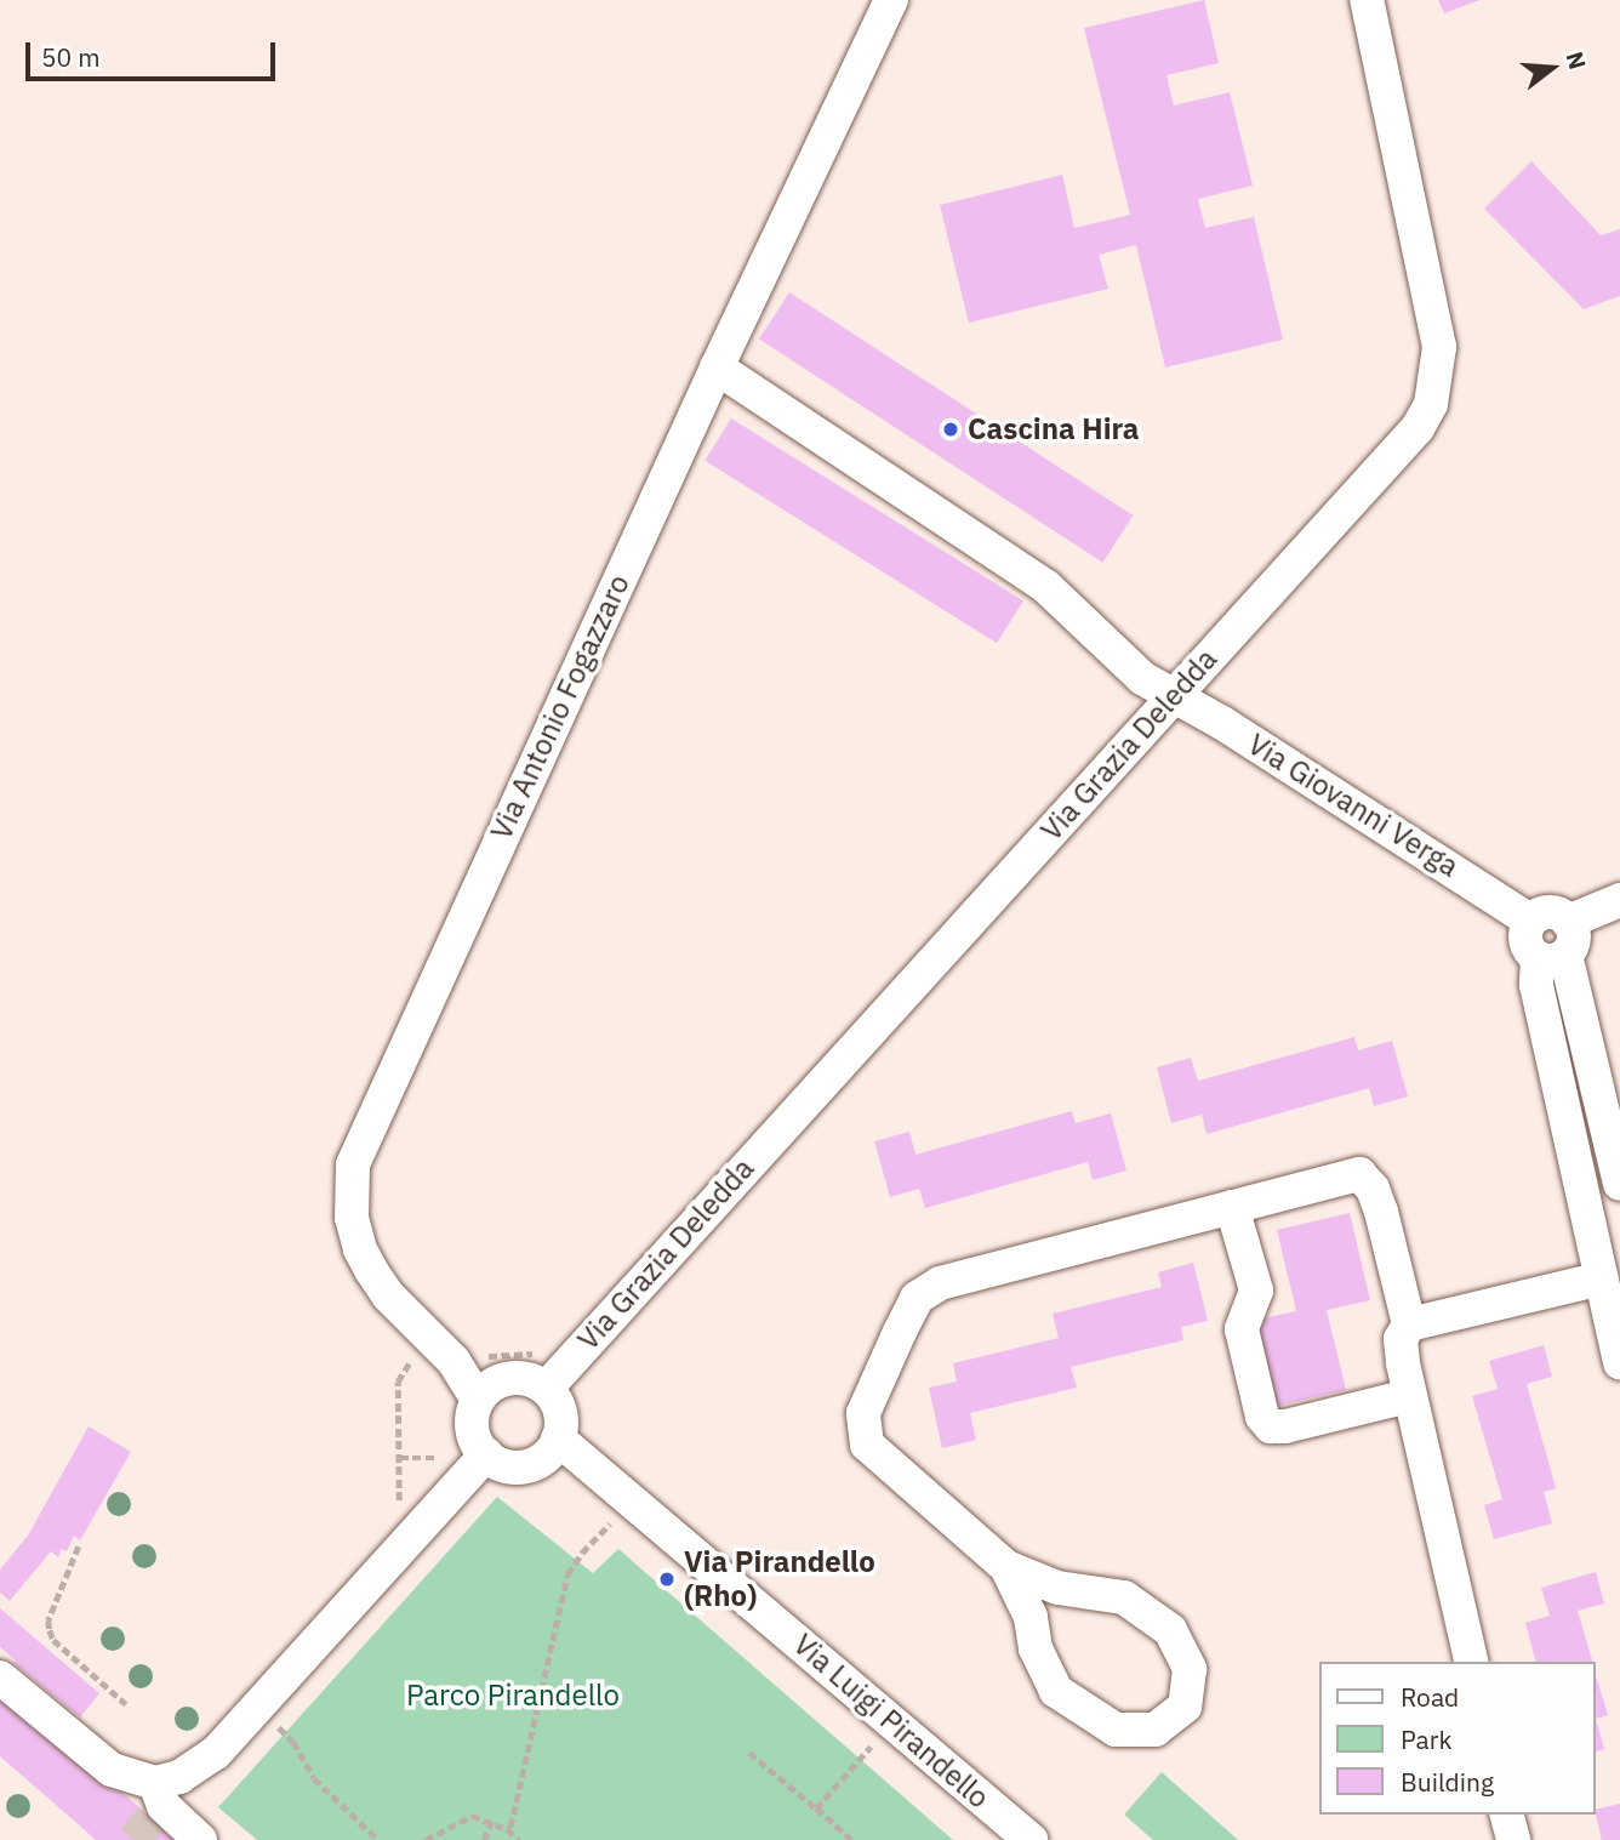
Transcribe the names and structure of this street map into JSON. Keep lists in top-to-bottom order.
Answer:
{
  "streets": {
    "street": [
      "Via Antonio Fogazzaro",
      "Via Grazia Deledda",
      "Via Giovanni Verga",
      "Via Luigi Pirandello"
    ]
  },
  "crossings": [
    ["Via Antonio Fogazzaro", "Via Grazia Deledda"],
    ["Via Antonio Fogazzaro", "Via Giovanni Verga"],
    ["Via Antonio Fogazzaro", "Via Luigi Pirandello"],
    ["Via Grazia Deledda", "Via Giovanni Verga"],
    ["Via Grazia Deledda", "Via Luigi Pirandello"]
  ],
  "parks": ["Parco Pirandello"],
  "places": ["Cascina Hira", "Via Pirandello (Rho)"],
  "legend": ["Road", "Park", "Building"],
  "scale_bar": "50 m",
  "north": "right"
}
